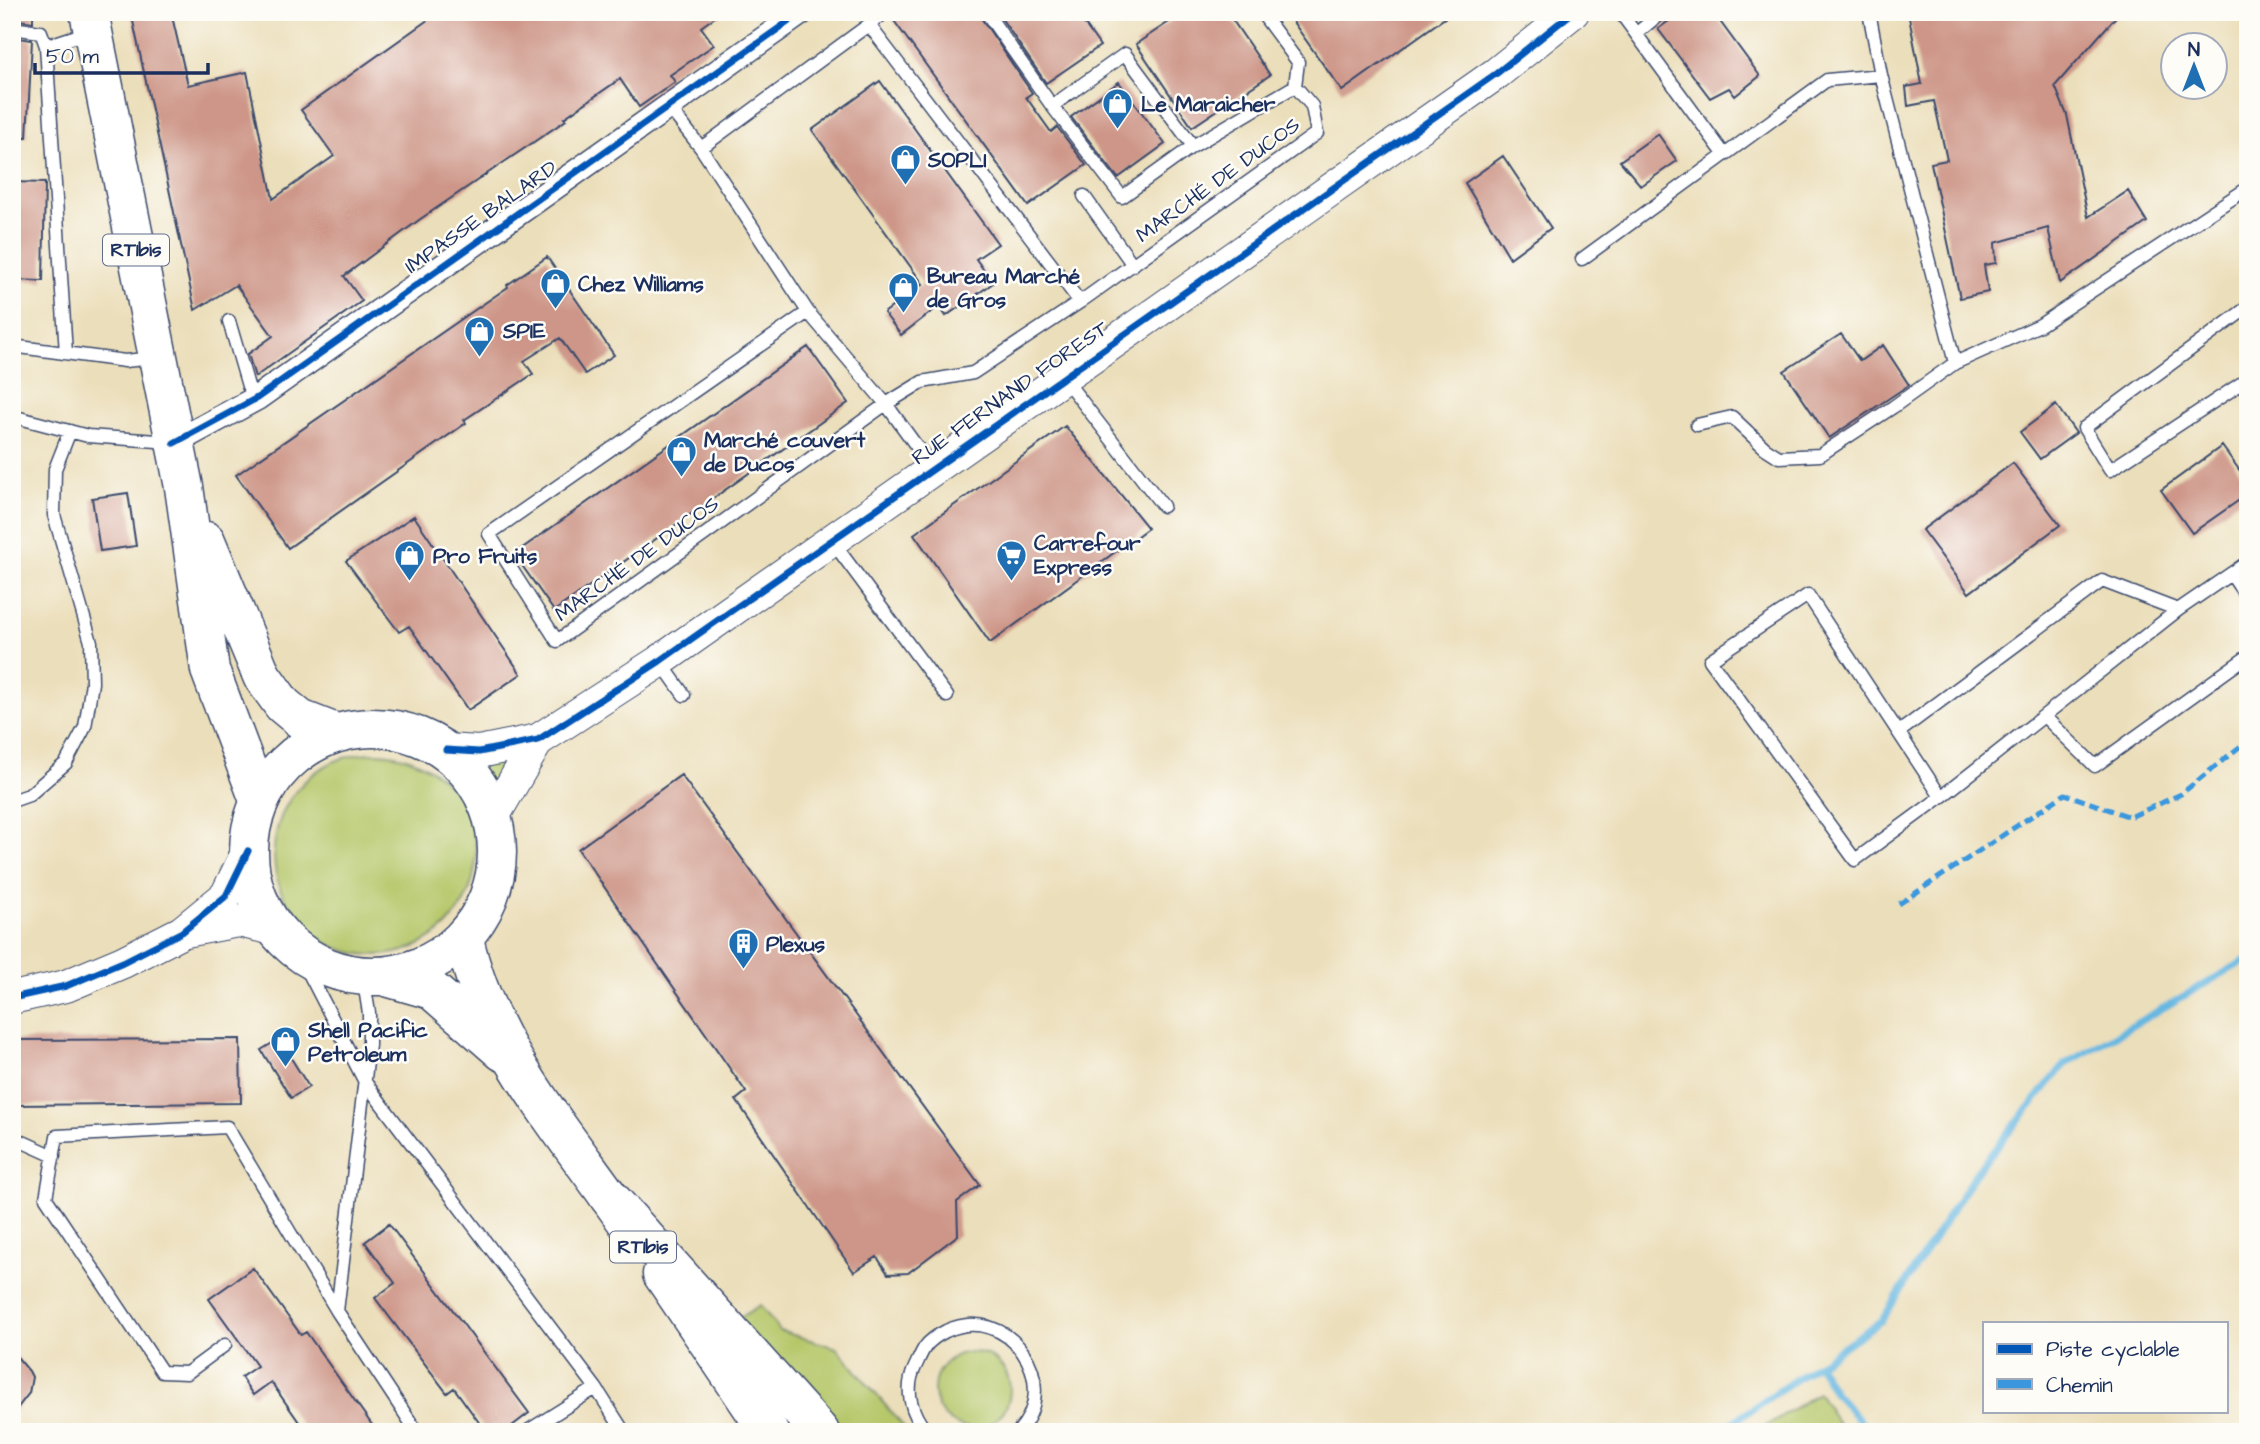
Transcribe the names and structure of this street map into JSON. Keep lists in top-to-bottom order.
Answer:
{
  "streets": {
    "main road": ["RT1bis"],
    "street": ["IMPASSE BALARD", "RUE FERNAND FOREST"],
    "lane": ["MARCHÉ DE DUCOS"]
  },
  "crossings": [
    ["IMPASSE BALARD", "RT1bis"],
    ["RT1bis", "RUE FERNAND FOREST"]
  ],
  "places": {
    "shop": [
      "Le Maraicher",
      "SOPLI",
      "Chez Williams",
      "Bureau Marché de Gros",
      "SPIE",
      "Marché couvert de Ducos",
      "Pro Fruits",
      "Shell Pacific Petroleum"
    ],
    "supermarket": ["Carrefour Express"],
    "building": ["Plexus"]
  },
  "legend": ["Piste cyclable", "Chemin"],
  "scale_bar": "50 m",
  "north": "top"
}
